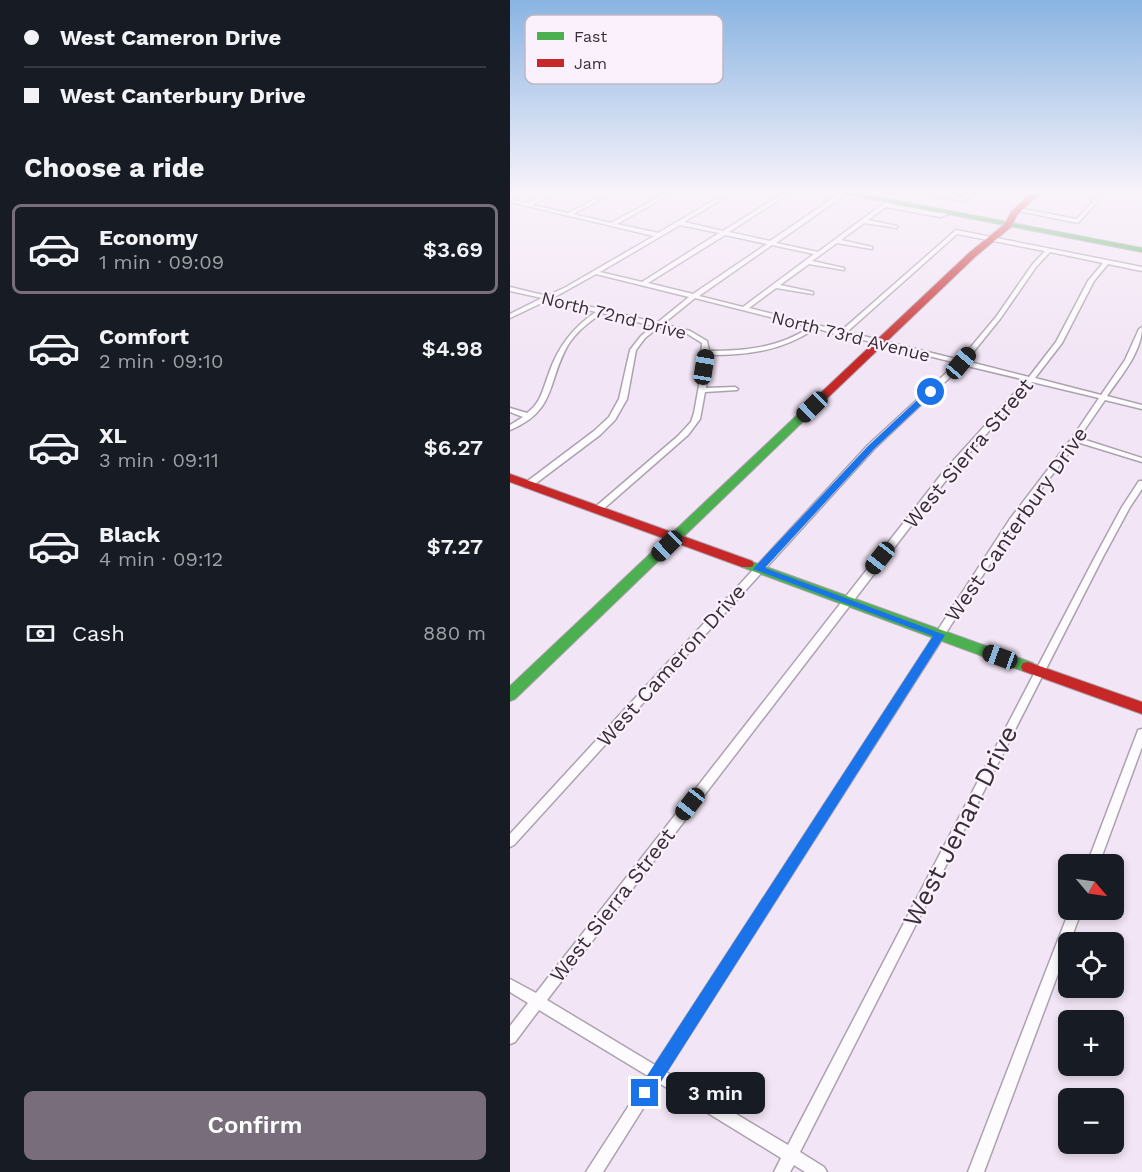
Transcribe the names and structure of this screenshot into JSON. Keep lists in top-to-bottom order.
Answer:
{
  "streets": {
    "street": [
      "North 72nd Drive",
      "North 73rd Avenue",
      "West Sierra Street",
      "West Canterbury Drive",
      "West Cameron Drive",
      "West Jenan Drive"
    ]
  },
  "crossings": [
    ["North 73rd Avenue", "West Sierra Street"],
    ["North 73rd Avenue", "West Canterbury Drive"],
    ["North 73rd Avenue", "West Cameron Drive"]
  ],
  "legend": ["Fast", "Jam"],
  "north": "bottom right",
  "page": {
    "banner": ["West Cameron Drive", "West Canterbury Drive"],
    "heading": "Choose a ride",
    "list": [
      {
        "name": "Economy",
        "note": "1 min · 09:09",
        "value": "$3.69"
      },
      {
        "name": "Comfort",
        "note": "2 min · 09:10",
        "value": "$4.98"
      },
      {
        "name": "XL",
        "note": "3 min · 09:11",
        "value": "$6.27"
      },
      {
        "name": "Black",
        "note": "4 min · 09:12",
        "value": "$7.27"
      }
    ],
    "pay": ["Cash", "880 m"],
    "map_buttons": ["+", "−"],
    "bubble": "3 min",
    "buttons": "Confirm"
  }
}
